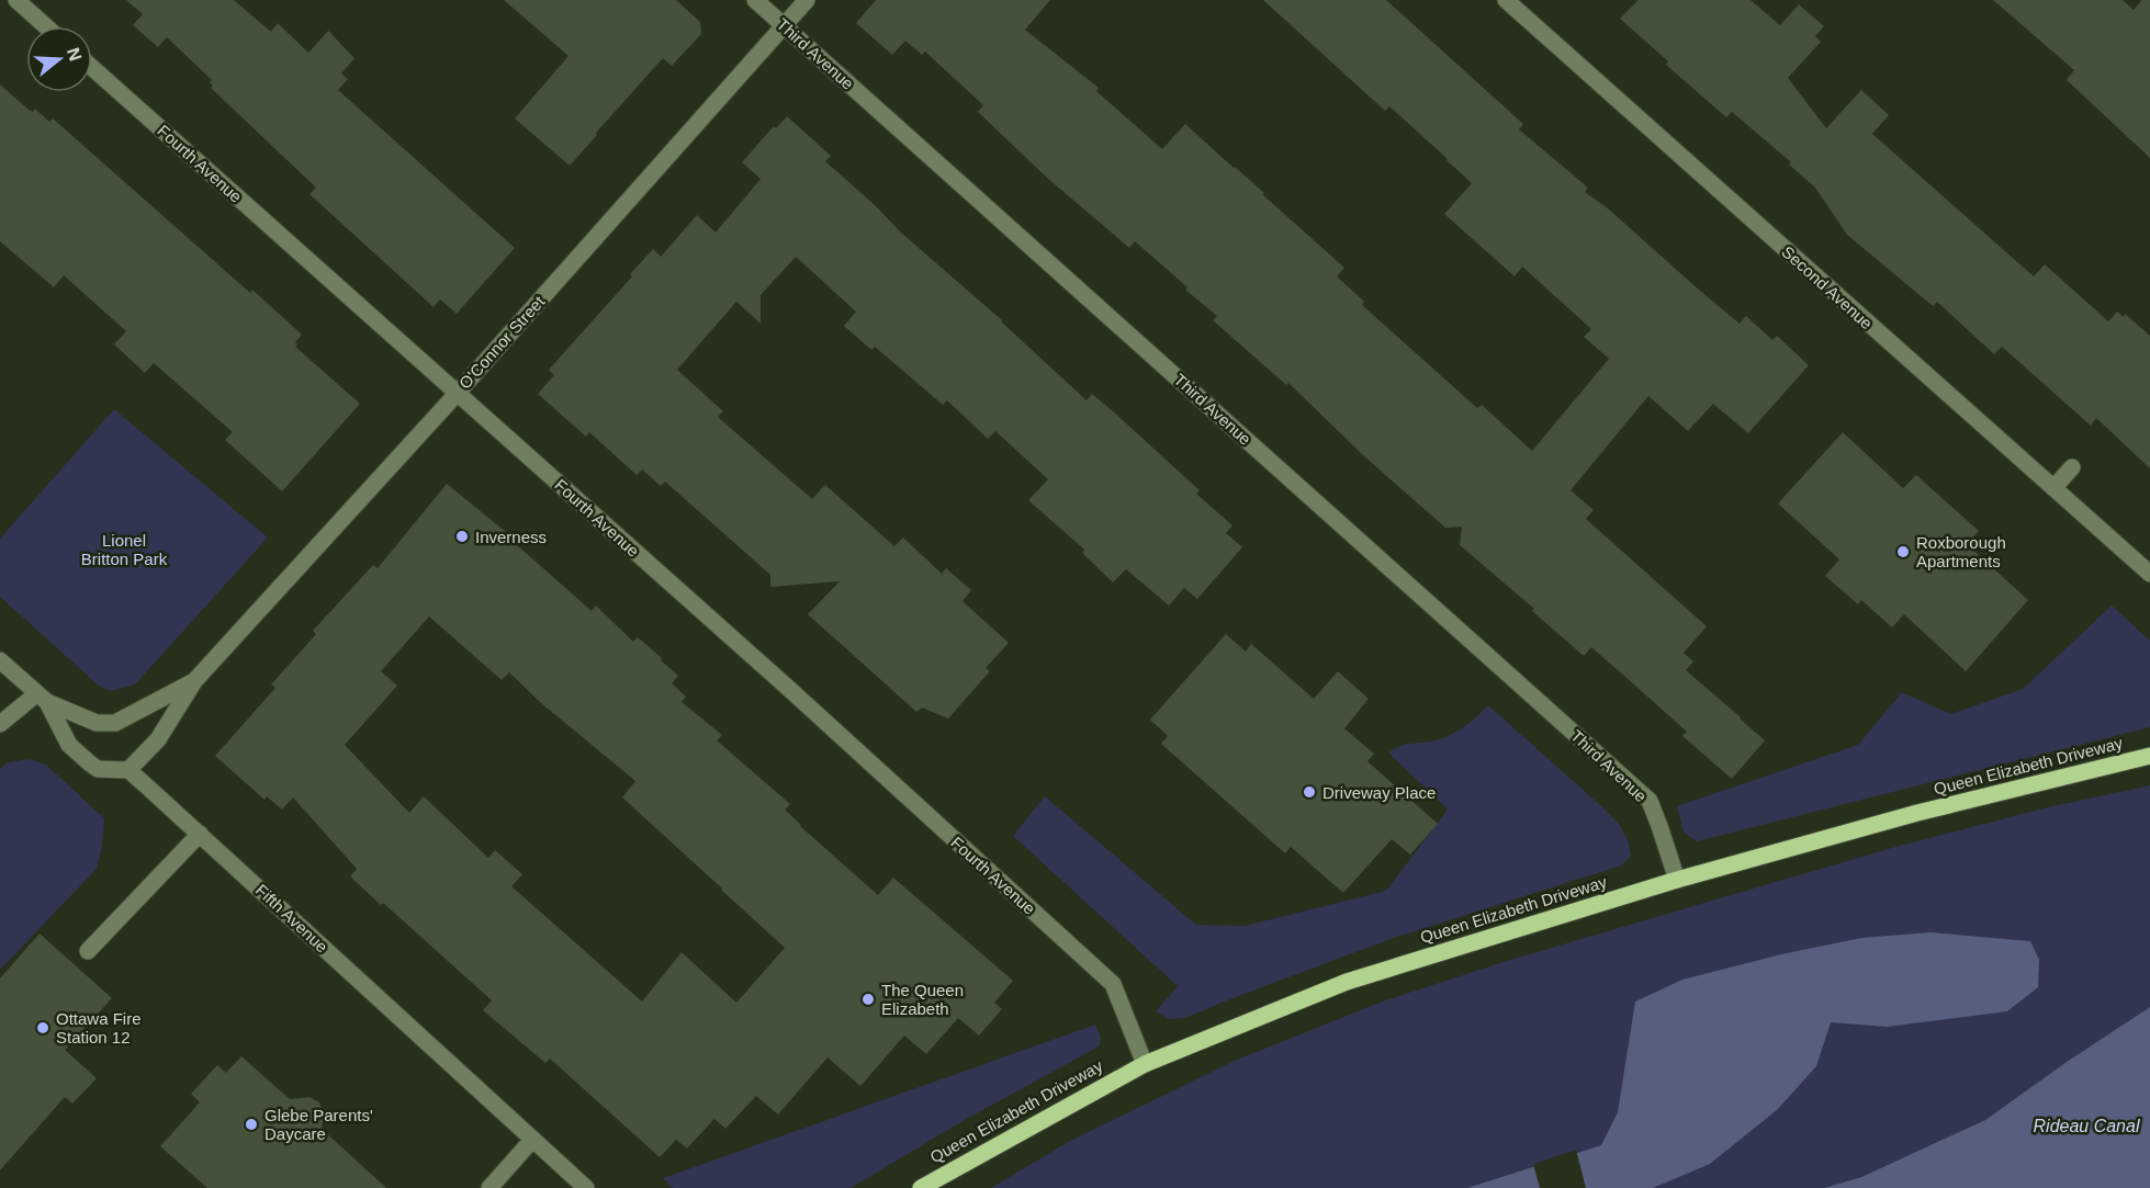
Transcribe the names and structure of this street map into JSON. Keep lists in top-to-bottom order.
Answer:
{
  "streets": {
    "main road": ["Queen Elizabeth Driveway"],
    "street": [
      "Third Avenue",
      "Fourth Avenue",
      "Second Avenue",
      "O'Connor Street",
      "Fifth Avenue"
    ]
  },
  "crossings": [
    ["Third Avenue", "O'Connor Street"],
    ["Third Avenue", "Queen Elizabeth Driveway"],
    ["Fourth Avenue", "O'Connor Street"],
    ["Fourth Avenue", "Queen Elizabeth Driveway"],
    ["O'Connor Street", "Fifth Avenue"]
  ],
  "water": ["Rideau Canal"],
  "parks": ["Lionel Britton Park"],
  "places": [
    "Inverness",
    "Roxborough Apartments",
    "Driveway Place",
    "The Queen Elizabeth",
    "Ottawa Fire Station 12",
    "Glebe Parents' Daycare"
  ],
  "north": "right"
}
